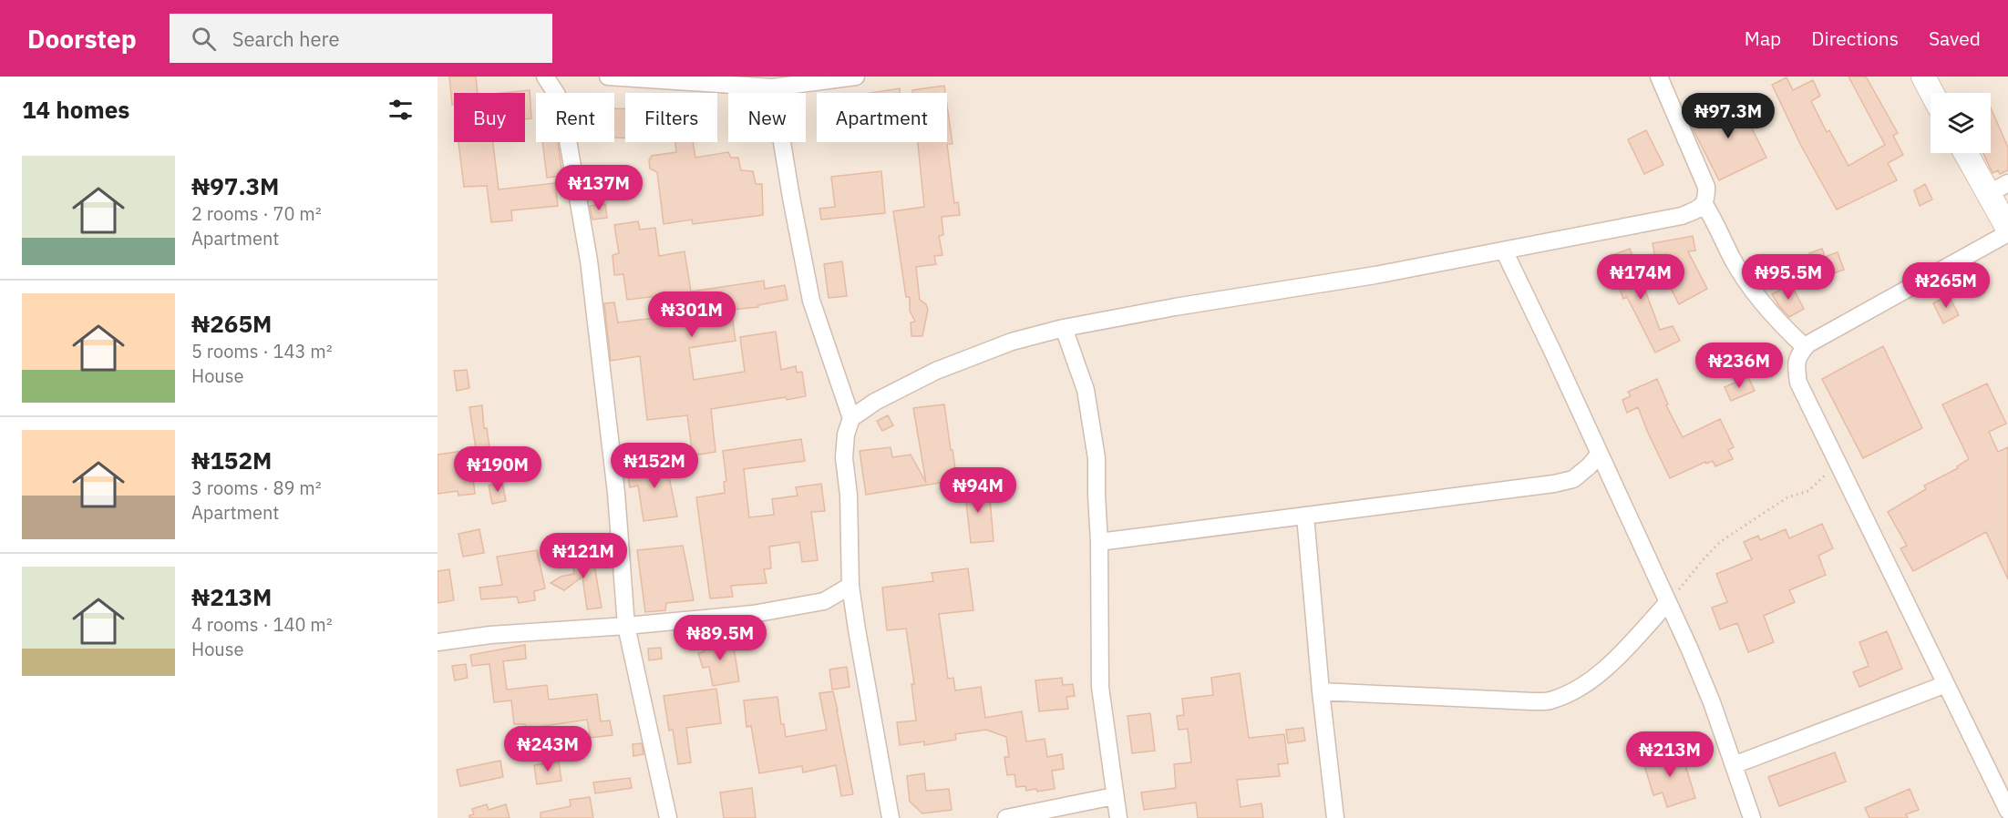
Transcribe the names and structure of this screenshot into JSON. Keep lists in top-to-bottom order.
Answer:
{
  "page": {
    "header": "Doorstep",
    "search": "Search here",
    "nav": ["Map", "Directions", "Saved"],
    "heading": "14 homes",
    "price": [
      "₦97.3M",
      "₦137M",
      "₦174M",
      "₦95.5M",
      "₦265M",
      "₦301M",
      "₦236M",
      "₦152M",
      "₦190M",
      "₦94M",
      "₦121M",
      "₦89.5M",
      "₦243M",
      "₦213M"
    ],
    "chip": [
      "Buy",
      "Rent",
      "Filters",
      "New",
      "Apartment"
    ],
    "list": [
      {
        "name": "₦97.3M",
        "note": "2 rooms · 70 m² · Apartment"
      },
      {
        "name": "₦265M",
        "note": "5 rooms · 143 m² · House"
      },
      {
        "name": "₦152M",
        "note": "3 rooms · 89 m² · Apartment"
      },
      {
        "name": "₦213M",
        "note": "4 rooms · 140 m² · House"
      }
    ]
  }
}
